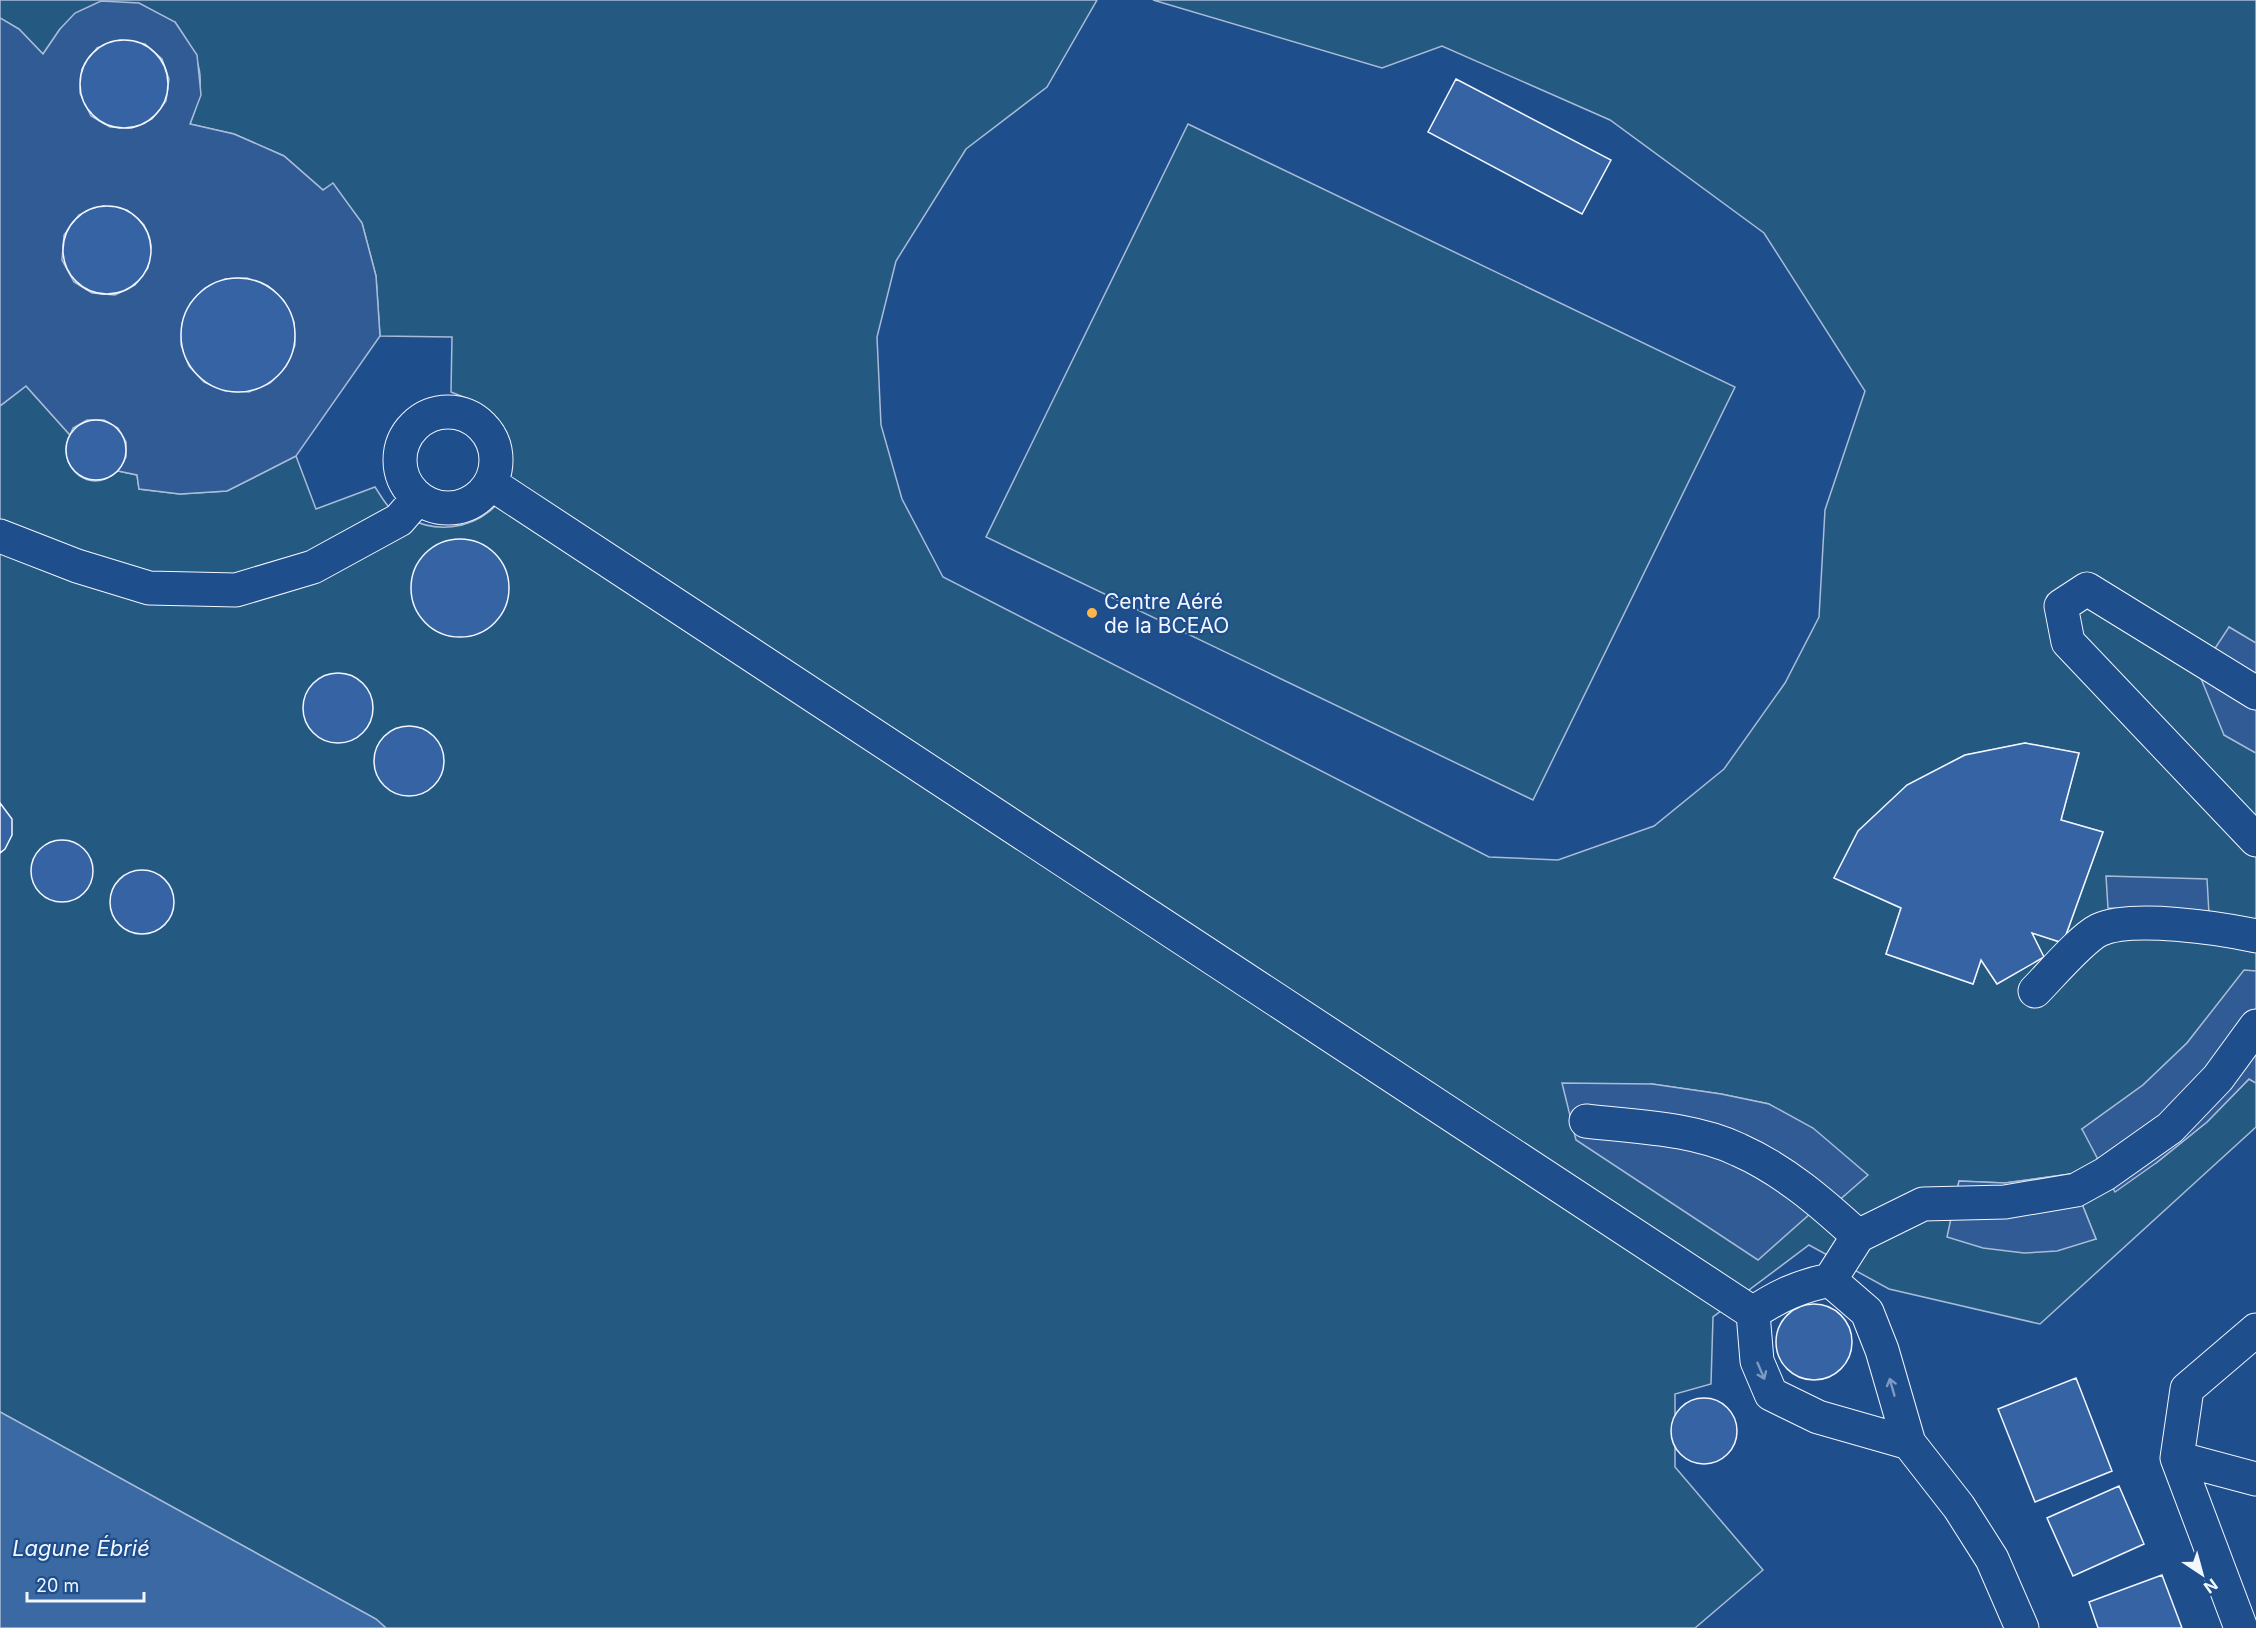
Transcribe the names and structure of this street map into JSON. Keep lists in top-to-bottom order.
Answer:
{
  "water": ["Lagune Ébrié"],
  "places": ["Centre Aéré de la BCEAO"],
  "scale_bar": "20 m",
  "north": "bottom right"
}
